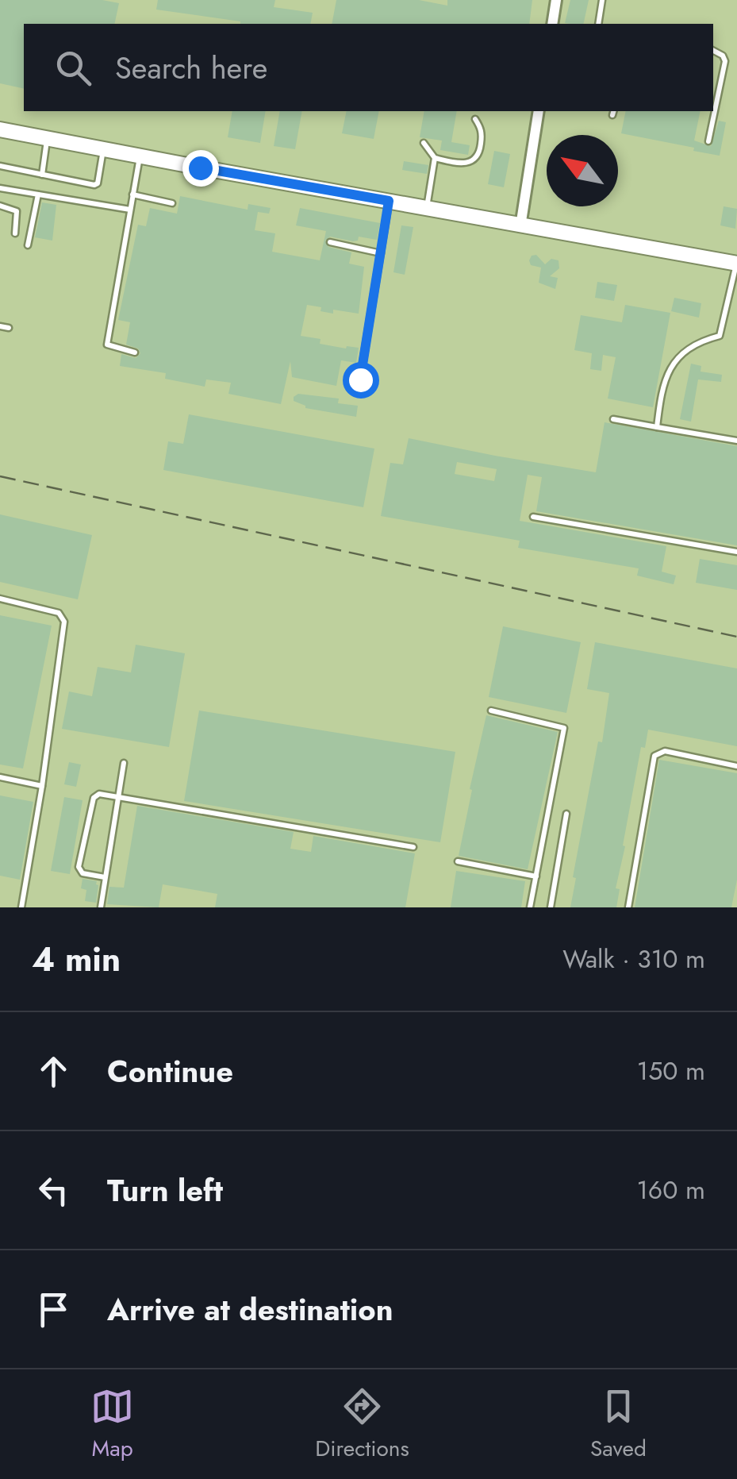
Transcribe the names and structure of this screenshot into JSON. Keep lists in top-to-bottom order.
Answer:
{
  "north": "top left",
  "page": {
    "search": "Search here",
    "heading": ["4 min", "Walk · 310 m"],
    "list": [
      ["Continue", "150 m"],
      ["Turn left", "160 m"],
      "Arrive at destination"
    ],
    "nav": ["Map", "Directions", "Saved"]
  }
}
